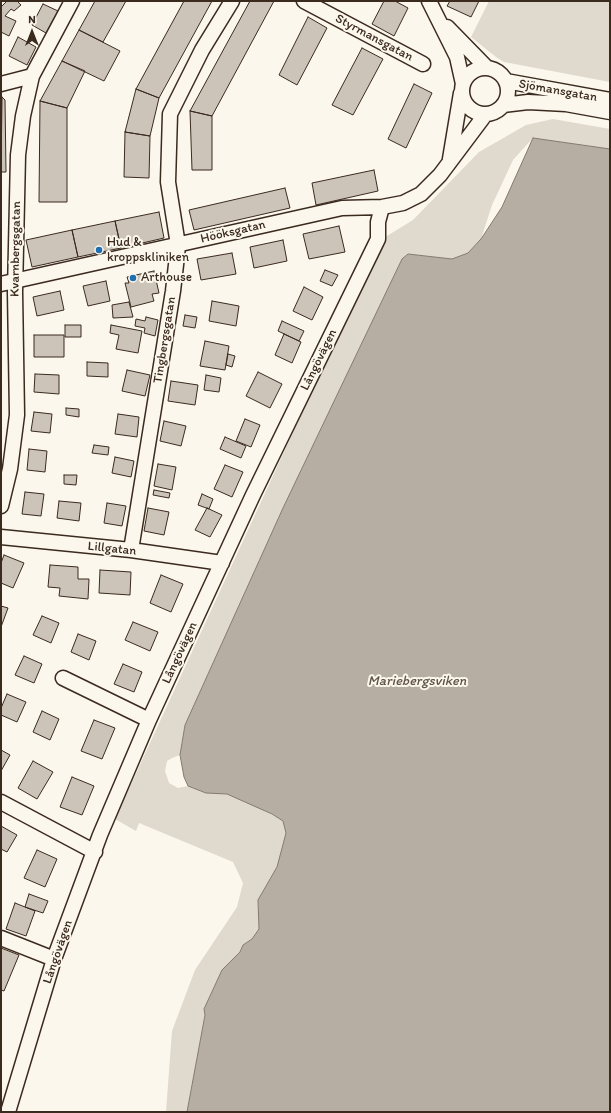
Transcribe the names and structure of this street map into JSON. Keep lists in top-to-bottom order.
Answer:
{
  "streets": {
    "street": [
      "Styrmansgatan",
      "Sjömansgatan",
      "Hööksgatan",
      "Kvarnbergsgatan",
      "Tingbergsgatan",
      "Långövägen",
      "Lillgatan"
    ]
  },
  "crossings": [
    ["Sjömansgatan", "Hööksgatan"],
    ["Hööksgatan", "Kvarnbergsgatan"],
    ["Hööksgatan", "Tingbergsgatan"],
    ["Hööksgatan", "Långövägen"],
    ["Tingbergsgatan", "Lillgatan"],
    ["Långövägen", "Lillgatan"]
  ],
  "water": ["Mariebergsviken"],
  "places": ["Hud & kroppskliniken", "Arthouse"],
  "north": "top"
}
